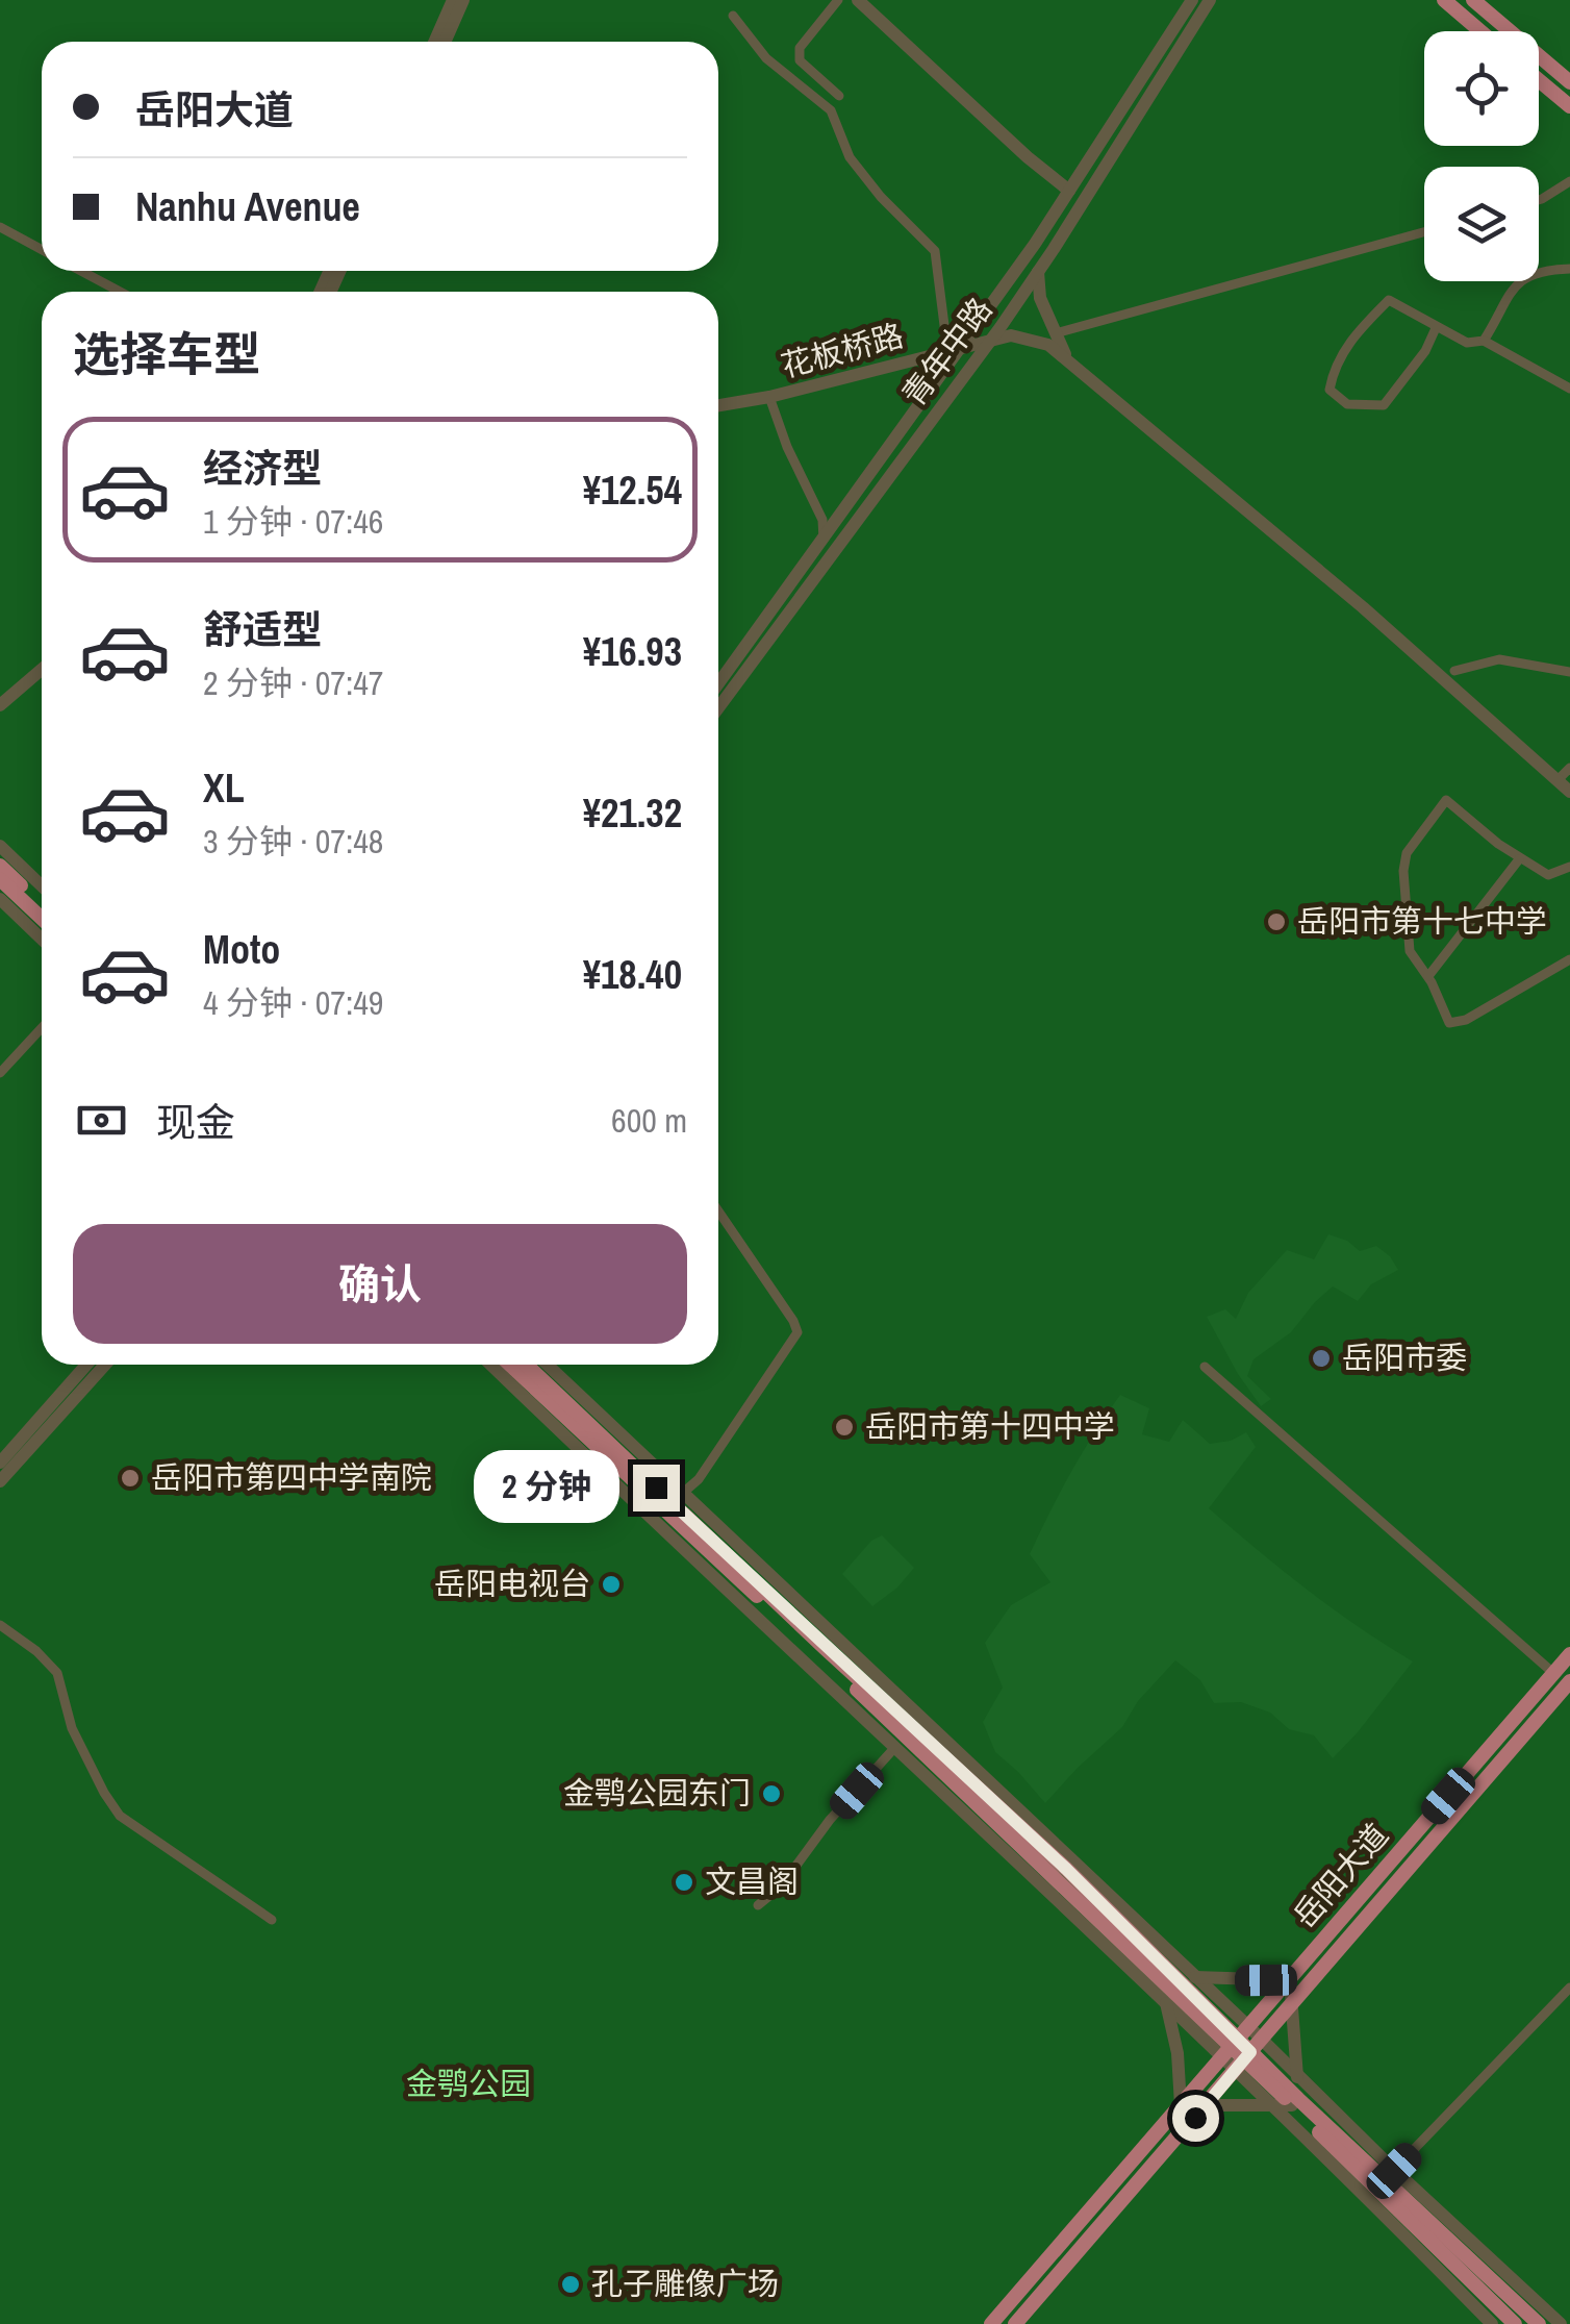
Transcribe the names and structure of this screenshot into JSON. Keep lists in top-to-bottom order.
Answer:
{
  "streets": {
    "main road": ["花板桥路", "青年中路", "岳阳大道"]
  },
  "crossings": [
    ["花板桥路", "青年中路"]
  ],
  "parks": ["金鹗公园"],
  "places": [
    "岳阳市第十七中学",
    "岳阳市委",
    "岳阳市第十四中学",
    "岳阳市第四中学南院",
    "岳阳电视台",
    "金鹗公园东门",
    "文昌阁",
    "孔子雕像广场"
  ],
  "page": {
    "banner": ["岳阳大道", "Nanhu Avenue"],
    "heading": "选择车型",
    "list": [
      {
        "name": "经济型",
        "note": "1 分钟 · 07:46",
        "value": "¥12.54"
      },
      {
        "name": "舒适型",
        "note": "2 分钟 · 07:47",
        "value": "¥16.93"
      },
      {
        "name": "XL",
        "note": "3 分钟 · 07:48",
        "value": "¥21.32"
      },
      {
        "name": "Moto",
        "note": "4 分钟 · 07:49",
        "value": "¥18.40"
      }
    ],
    "pay": ["现金", "600 m"],
    "buttons": "确认",
    "bubble": "2 分钟"
  }
}
